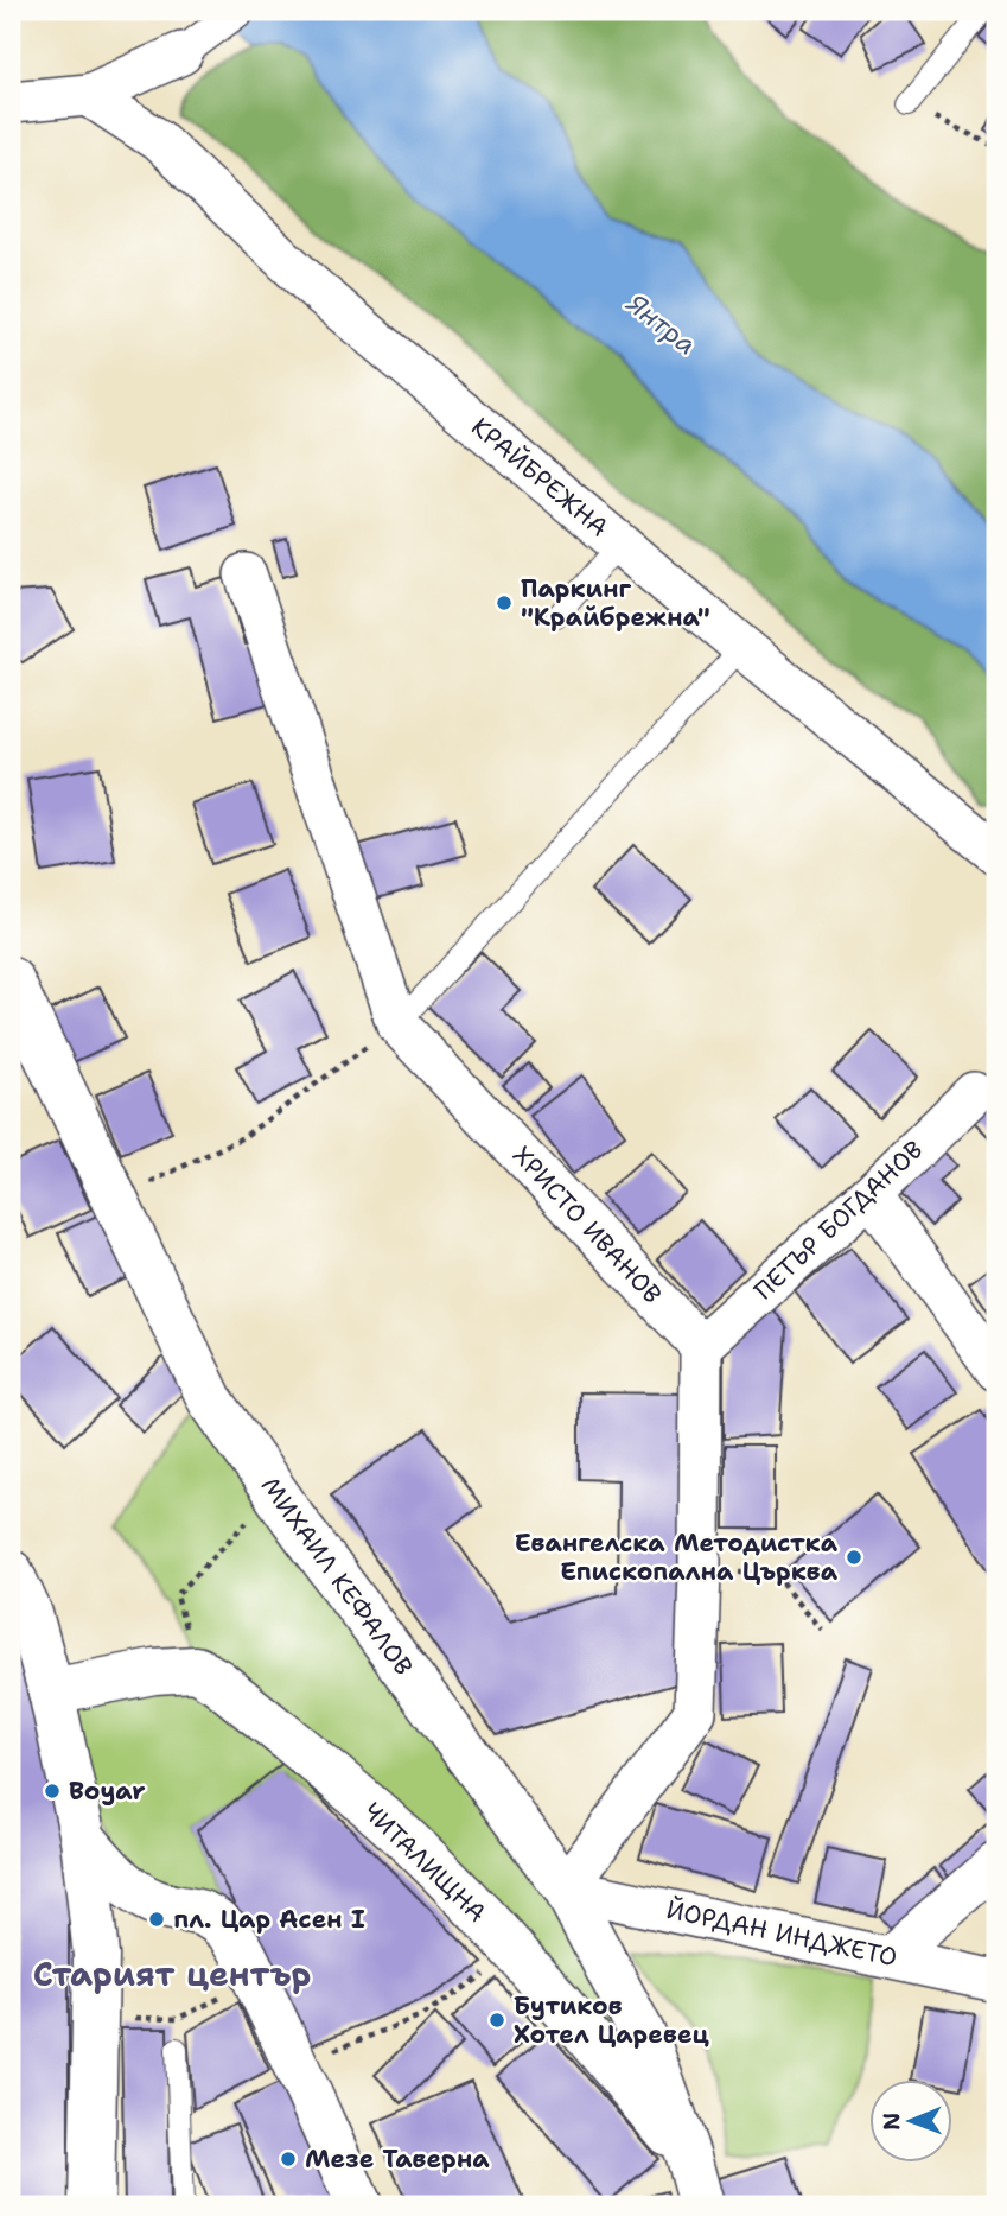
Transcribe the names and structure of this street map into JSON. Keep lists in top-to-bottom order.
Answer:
{
  "streets": {
    "street": [
      "КРАЙБРЕЖНА",
      "ПЕТЪР БОГДАНОВ",
      "ХРИСТО ИВАНОВ",
      "МИХАИЛ КЕФАЛОВ",
      "ЧИТАЛИЩНА",
      "ЙОРДАН ИНДЖЕТО"
    ]
  },
  "crossings": [
    ["ПЕТЪР БОГДАНОВ", "ХРИСТО ИВАНОВ"],
    ["МИХАИЛ КЕФАЛОВ", "ЧИТАЛИЩНА"],
    ["МИХАИЛ КЕФАЛОВ", "ЙОРДАН ИНДЖЕТО"]
  ],
  "districts": ["Старият център"],
  "water": ["Янтра"],
  "places": [
    "Паркинг \"Крайбрежна\"",
    "Евангелска Методистка Епископална Църква",
    "Boyar",
    "пл. Цар Асен I",
    "Бутиков Хотел Царевец",
    "Мезе Таверна"
  ],
  "north": "left"
}
